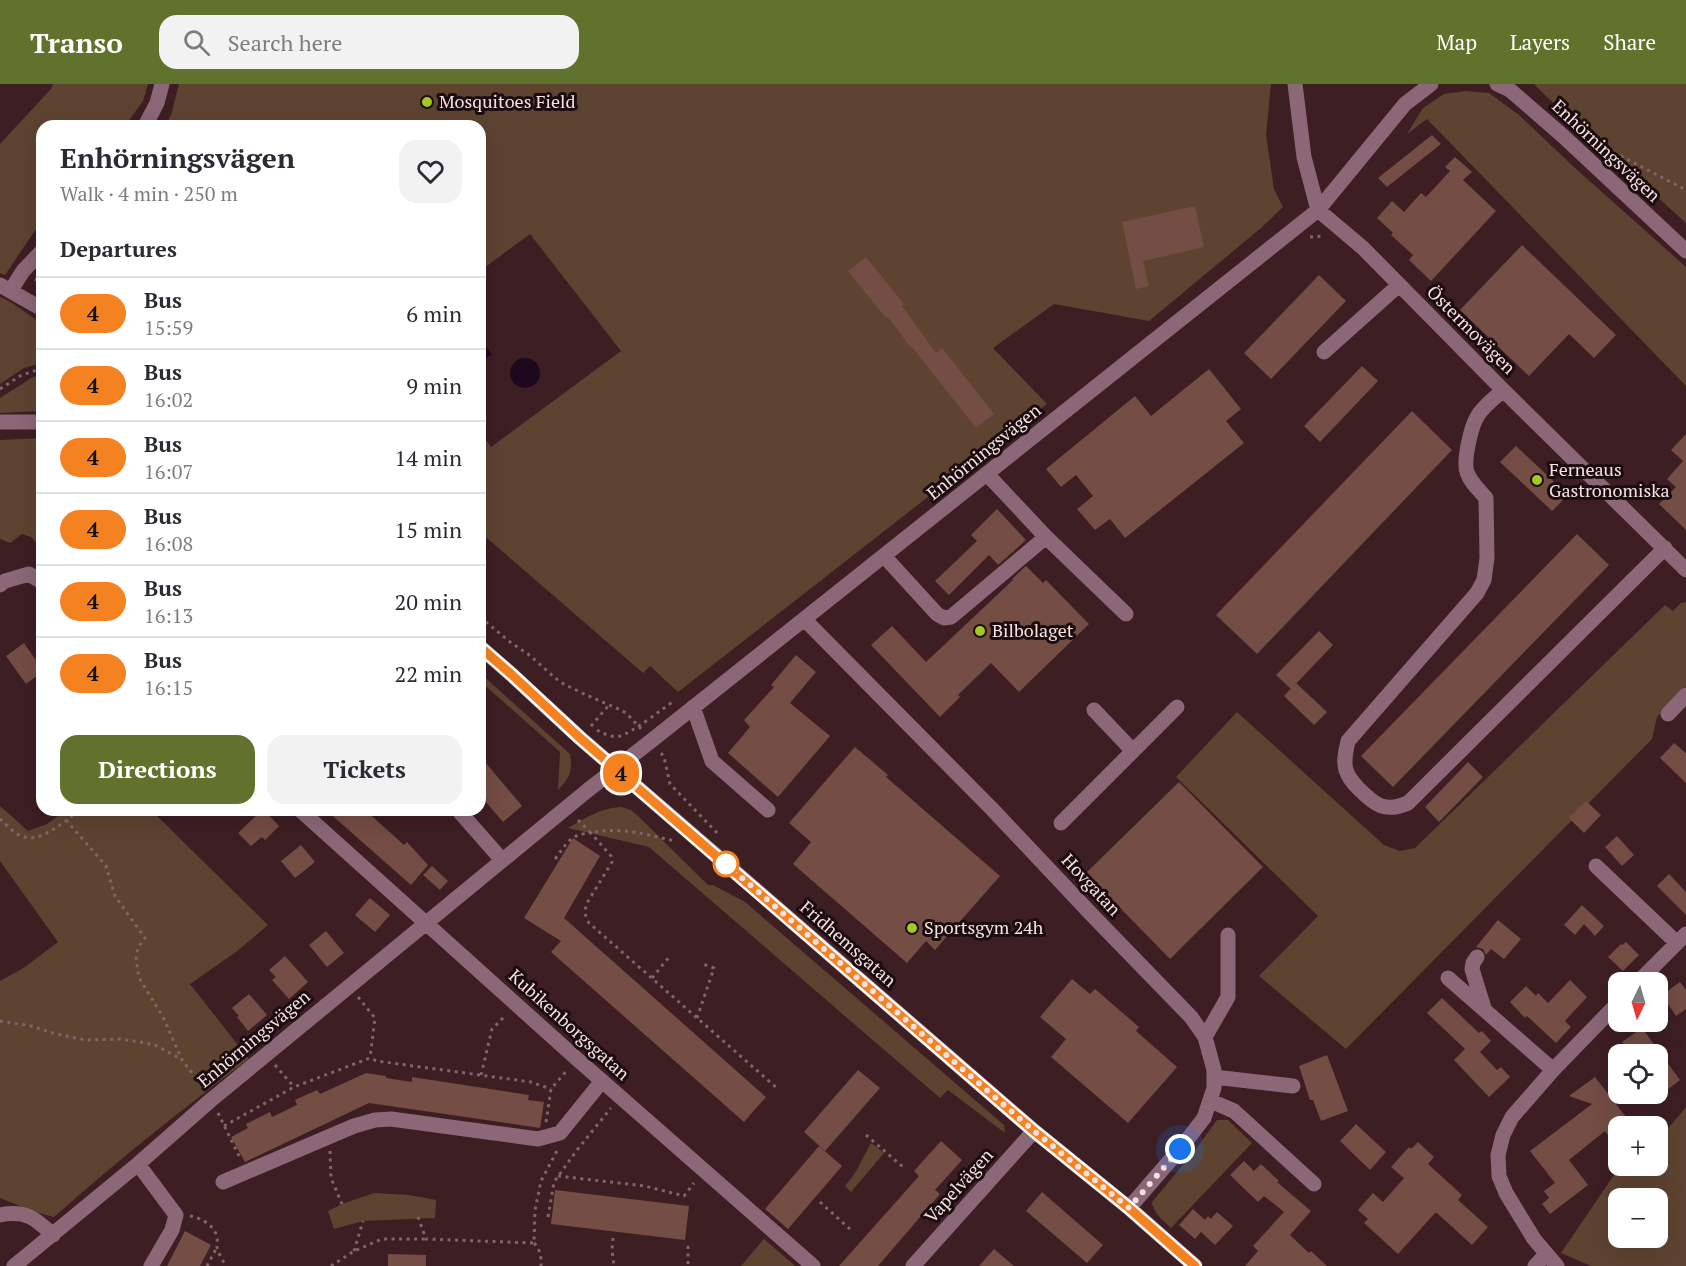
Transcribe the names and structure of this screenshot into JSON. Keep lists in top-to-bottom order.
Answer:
{
  "streets": {
    "street": [
      "Enhörningsvägen",
      "Östermovägen",
      "Hovgatan",
      "Fridhemsgatan",
      "Kubikenborgsgatan",
      "Vapelvägen"
    ]
  },
  "crossings": [
    ["Enhörningsvägen", "Östermovägen"],
    ["Enhörningsvägen", "Hovgatan"],
    ["Enhörningsvägen", "Fridhemsgatan"],
    ["Enhörningsvägen", "Kubikenborgsgatan"],
    ["Hovgatan", "Fridhemsgatan"],
    ["Fridhemsgatan", "Vapelvägen"]
  ],
  "places": [
    "Mosquitoes Field",
    "Ferneaus Gastronomiska",
    "Bilbolaget",
    "Sportsgym 24h"
  ],
  "lines": ["bus line 4"],
  "north": "bottom",
  "page": {
    "header": "Transo",
    "search": "Search here",
    "nav": ["Map", "Layers", "Share"],
    "on_map": "4",
    "heading": [
      ["Enhörningsvägen", "Walk · 4 min · 250 m"],
      "Departures"
    ],
    "list": [
      {
        "mark": "4",
        "name": "Bus",
        "note": "15:59",
        "value": "6 min"
      },
      {
        "mark": "4",
        "name": "Bus",
        "note": "16:02",
        "value": "9 min"
      },
      {
        "mark": "4",
        "name": "Bus",
        "note": "16:07",
        "value": "14 min"
      },
      {
        "mark": "4",
        "name": "Bus",
        "note": "16:08",
        "value": "15 min"
      },
      {
        "mark": "4",
        "name": "Bus",
        "note": "16:13",
        "value": "20 min"
      },
      {
        "mark": "4",
        "name": "Bus",
        "note": "16:15",
        "value": "22 min"
      }
    ],
    "buttons": ["Directions", "Tickets"],
    "map_buttons": ["+", "−"]
  }
}
